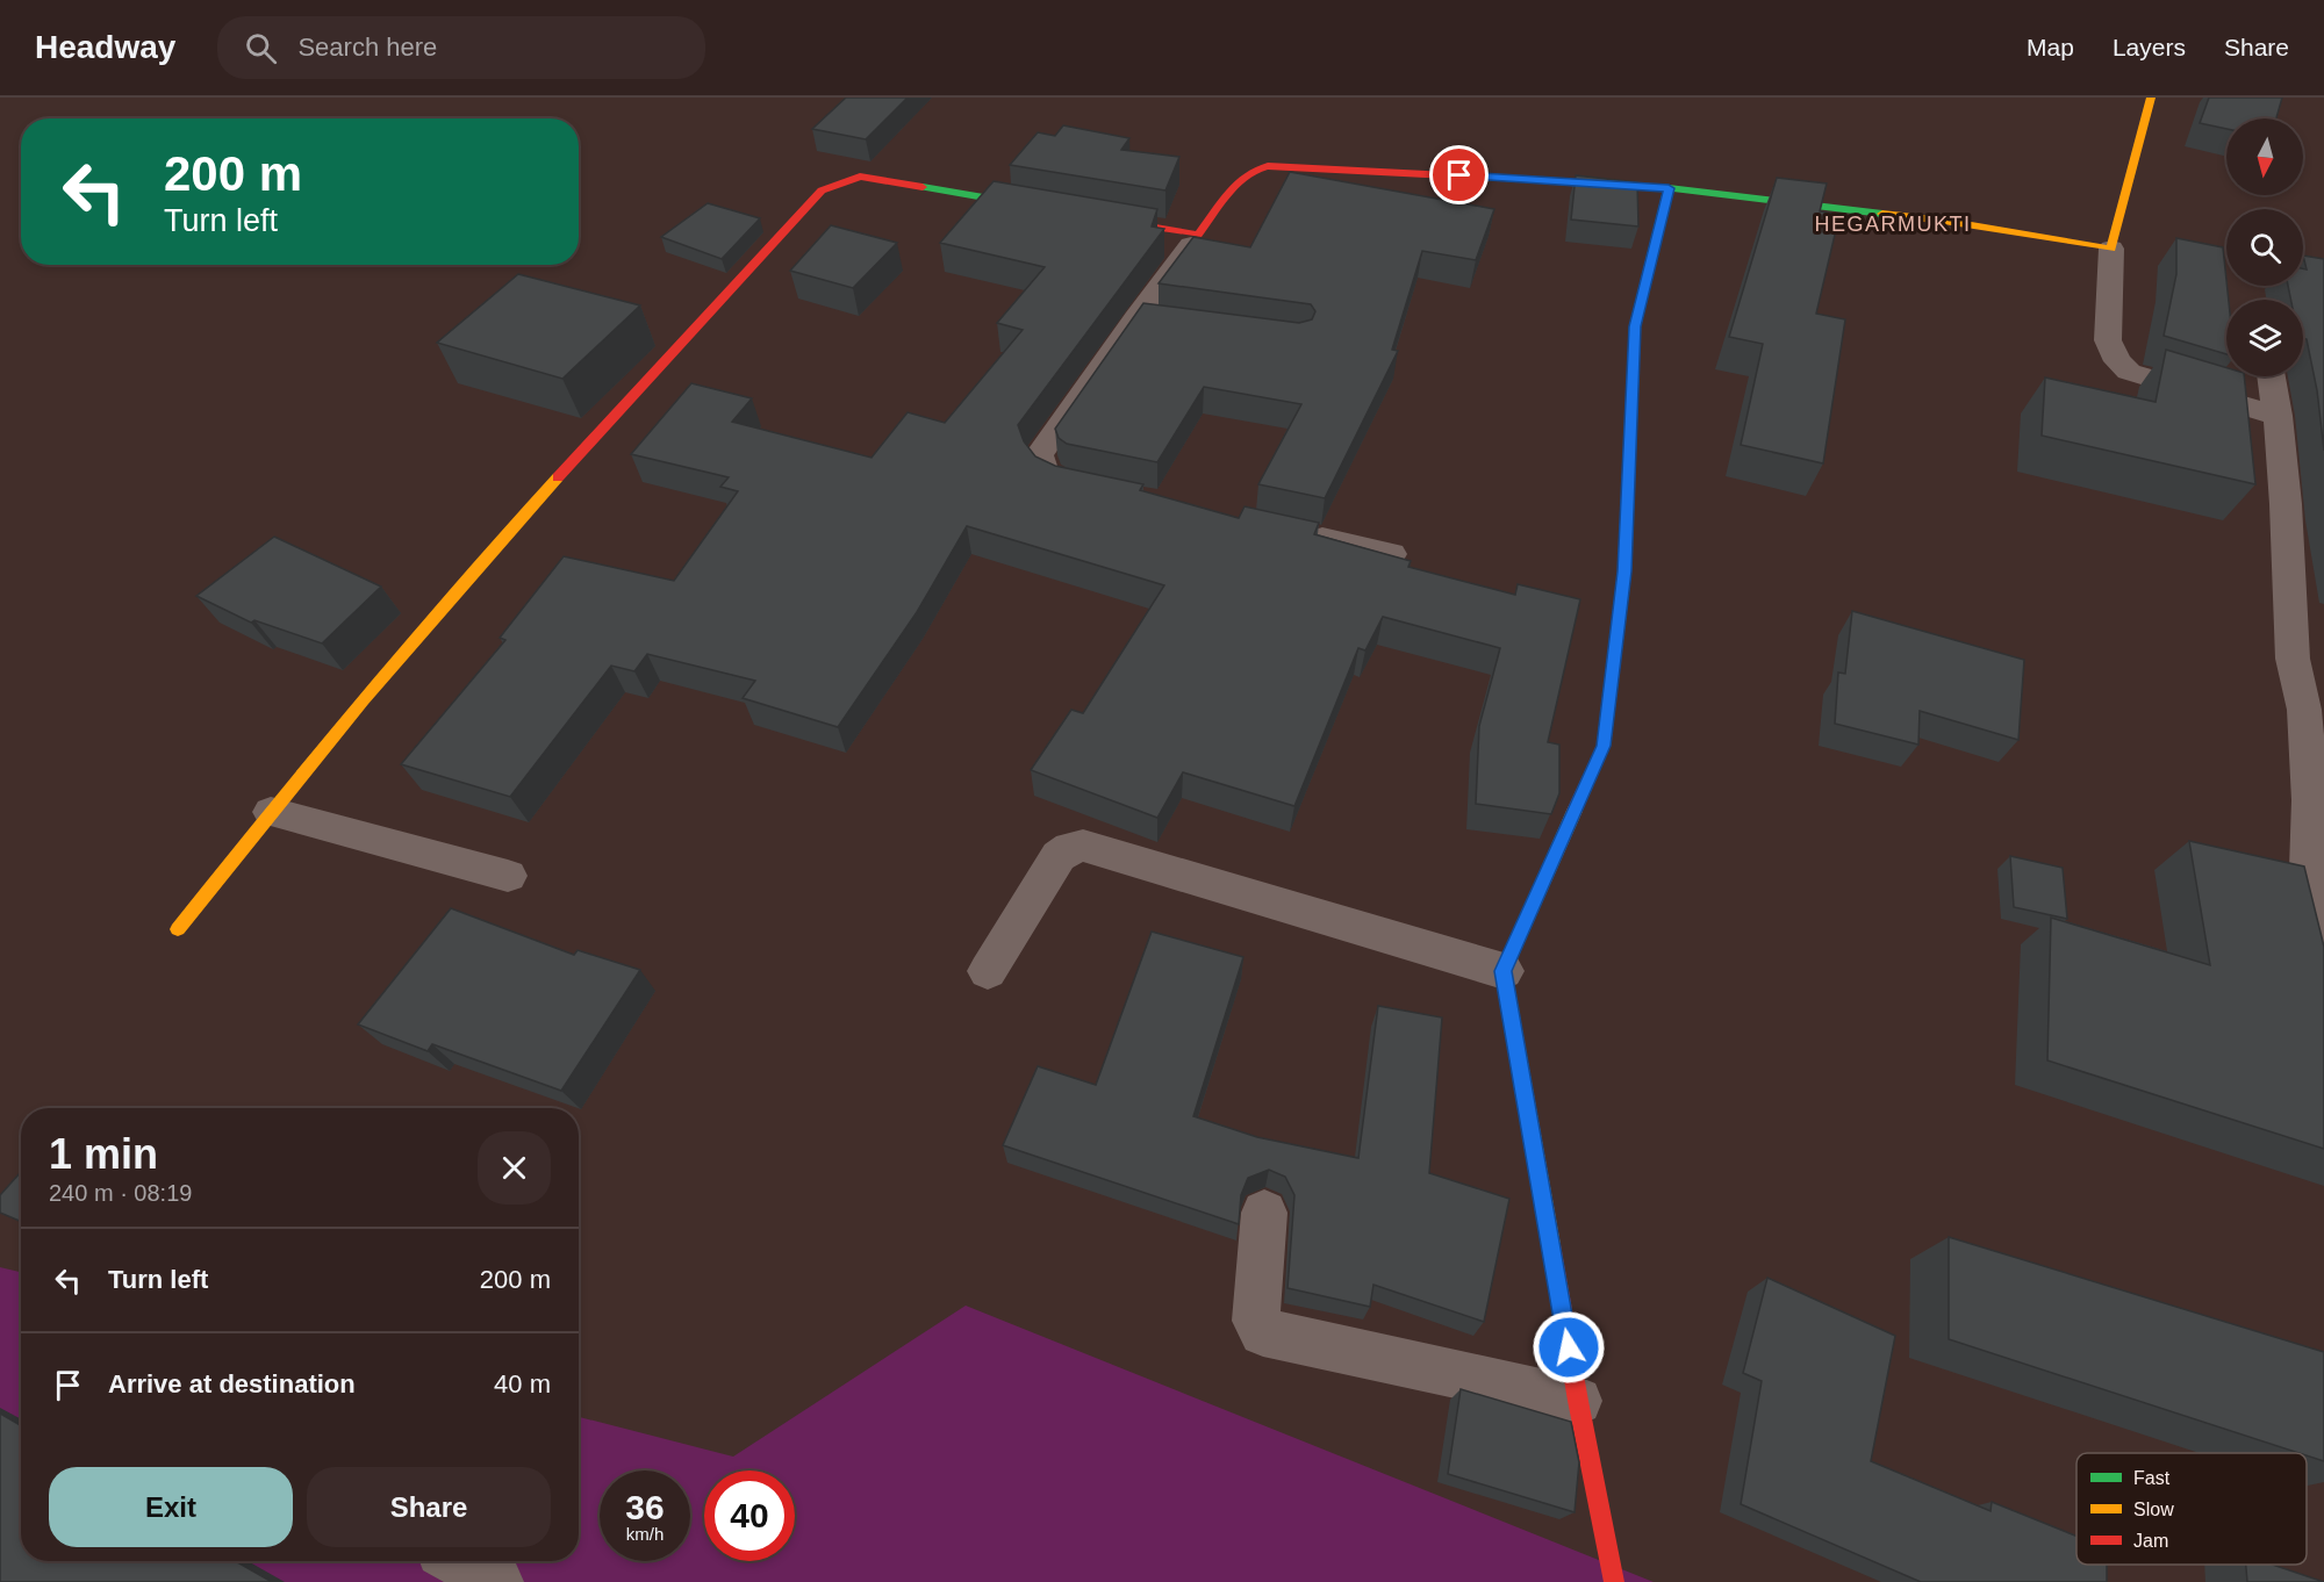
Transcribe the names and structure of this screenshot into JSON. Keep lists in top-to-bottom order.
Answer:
{
  "districts": ["HEGARMUKTI"],
  "legend": ["Fast", "Slow", "Jam"],
  "north": "bottom",
  "page": {
    "header": "Headway",
    "search": "Search here",
    "nav": ["Map", "Layers", "Share"],
    "turn": ["200 m", "Turn left"],
    "heading": ["1 min", "240 m · 08:19"],
    "list": [
      {
        "name": "Turn left",
        "value": "200 m"
      },
      {
        "name": "Arrive at destination",
        "value": "40 m"
      }
    ],
    "buttons": ["Exit", "Share"],
    "speed": "36 km/h",
    "limit": "40"
  }
}
